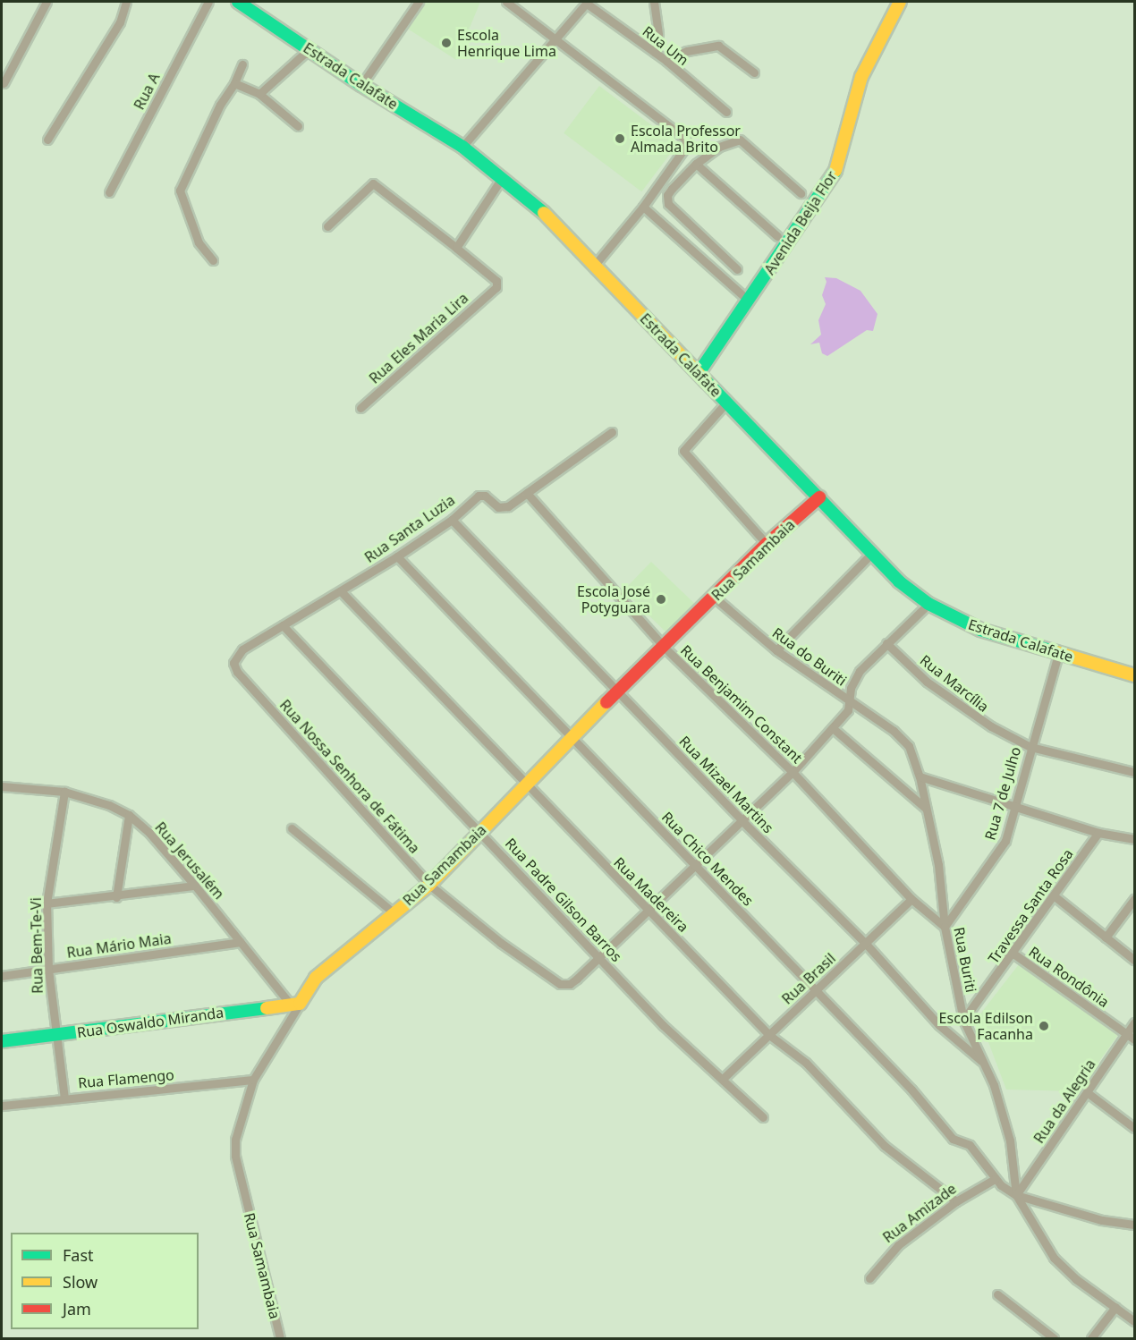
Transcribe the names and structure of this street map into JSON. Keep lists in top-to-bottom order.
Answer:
{
  "streets": {
    "street": [
      "Rua Um",
      "Estrada Calafate",
      "Rua A",
      "Avenida Beija Flor",
      "Rua Eles Maria Lira",
      "Rua Santa Luzia",
      "Rua Samambaia",
      "Rua do Buriti",
      "Rua Marcília",
      "Rua Benjamim Constant",
      "Rua Nossa Senhora de Fátima",
      "Rua Mizael Martins",
      "Rua 7 de Julho",
      "Rua Chico Mendes",
      "Rua Jerusalém",
      "Rua Madereira",
      "Rua Padre Gilson Barros",
      "Travessa Santa Rosa",
      "Rua Bem-Te-Vi",
      "Rua Mário Maia",
      "Rua Buriti",
      "Rua Rondônia",
      "Rua Brasil",
      "Rua Oswaldo Miranda",
      "Rua Flamengo",
      "Rua da Alegria",
      "Rua Amizade"
    ]
  },
  "crossings": [
    ["Estrada Calafate", "Avenida Beija Flor"],
    ["Estrada Calafate", "Rua Samambaia"],
    ["Estrada Calafate", "Rua 7 de Julho"],
    ["Rua Santa Luzia", "Rua Benjamim Constant"],
    ["Rua Santa Luzia", "Rua Nossa Senhora de Fátima"],
    ["Rua Santa Luzia", "Rua Mizael Martins"],
    ["Rua Santa Luzia", "Rua Chico Mendes"],
    ["Rua Santa Luzia", "Rua Madereira"],
    ["Rua Santa Luzia", "Rua Padre Gilson Barros"],
    ["Rua Samambaia", "Rua do Buriti"],
    ["Rua Samambaia", "Rua Benjamim Constant"],
    ["Rua Samambaia", "Rua Nossa Senhora de Fátima"],
    ["Rua Samambaia", "Rua Mizael Martins"],
    ["Rua Samambaia", "Rua Chico Mendes"],
    ["Rua Samambaia", "Rua Jerusalém"],
    ["Rua Samambaia", "Rua Madereira"],
    ["Rua Samambaia", "Rua Padre Gilson Barros"],
    ["Rua Samambaia", "Rua Oswaldo Miranda"],
    ["Rua Samambaia", "Rua Flamengo"],
    ["Rua do Buriti", "Rua Buriti"],
    ["Rua Marcília", "Rua 7 de Julho"],
    ["Rua Benjamim Constant", "Rua 7 de Julho"],
    ["Rua Benjamim Constant", "Rua Buriti"],
    ["Rua Benjamim Constant", "Rua Brasil"],
    ["Rua Nossa Senhora de Fátima", "Rua Padre Gilson Barros"],
    ["Rua Mizael Martins", "Rua Buriti"],
    ["Rua Mizael Martins", "Rua Brasil"],
    ["Rua 7 de Julho", "Rua Buriti"],
    ["Rua Chico Mendes", "Rua Buriti"],
    ["Rua Chico Mendes", "Rua Brasil"],
    ["Rua Chico Mendes", "Rua da Alegria"],
    ["Rua Chico Mendes", "Rua Amizade"],
    ["Rua Jerusalém", "Rua Bem-Te-Vi"],
    ["Rua Jerusalém", "Rua Mário Maia"],
    ["Rua Jerusalém", "Rua Oswaldo Miranda"],
    ["Rua Madereira", "Rua Brasil"],
    ["Rua Madereira", "Rua Amizade"],
    ["Rua Padre Gilson Barros", "Rua Brasil"],
    ["Travessa Santa Rosa", "Rua Buriti"],
    ["Travessa Santa Rosa", "Rua Rondônia"],
    ["Rua Bem-Te-Vi", "Rua Mário Maia"],
    ["Rua Bem-Te-Vi", "Rua Oswaldo Miranda"],
    ["Rua Bem-Te-Vi", "Rua Flamengo"],
    ["Rua Buriti", "Rua da Alegria"],
    ["Rua Rondônia", "Rua da Alegria"]
  ],
  "places": [
    "Escola Henrique Lima",
    "Escola Professor Almada Brito",
    "Escola José Potyguara",
    "Escola Edilson Facanha"
  ],
  "legend": ["Fast", "Slow", "Jam"]
}
